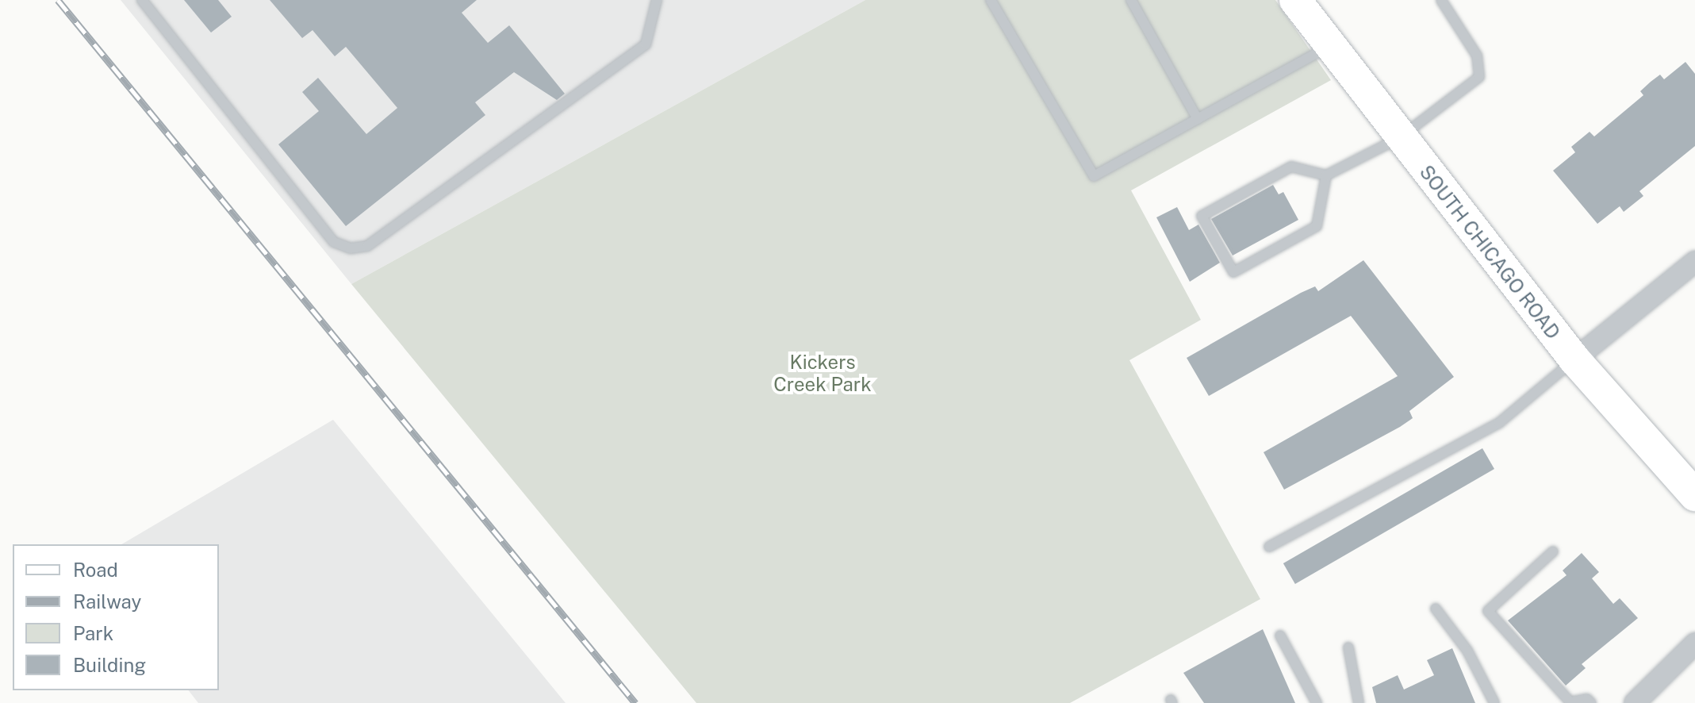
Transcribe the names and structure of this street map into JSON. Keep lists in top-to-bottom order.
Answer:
{
  "streets": {
    "main road": ["SOUTH CHICAGO ROAD"]
  },
  "parks": ["Kickers Creek Park"],
  "legend": [
    "Road",
    "Railway",
    "Park",
    "Building"
  ]
}
